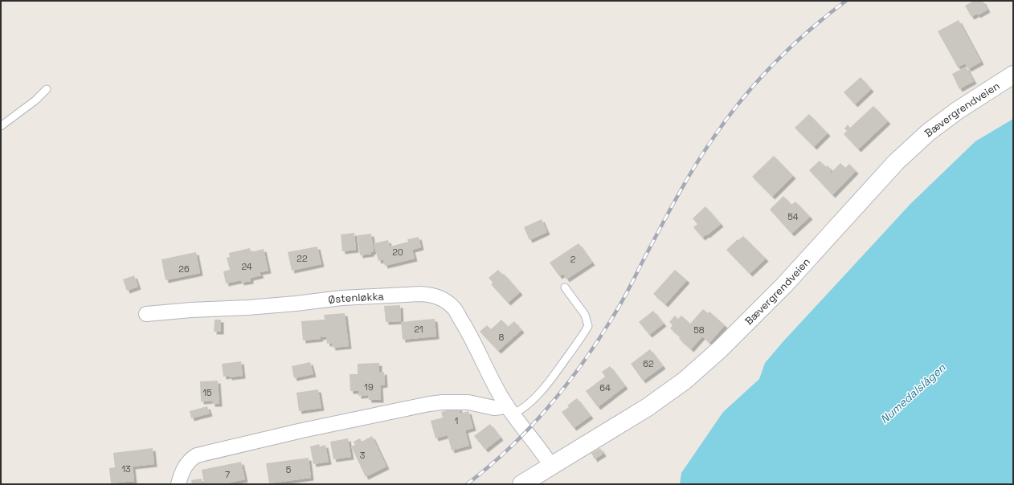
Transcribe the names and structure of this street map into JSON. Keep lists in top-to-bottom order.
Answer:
{
  "streets": {
    "main road": ["Bævergrendveien"],
    "street": ["Østenløkka"]
  },
  "crossings": [
    ["Bævergrendveien", "Østenløkka"]
  ],
  "water": ["Numedalslågen"],
  "house_numbers": [
    "54",
    "20",
    "22",
    "2",
    "24",
    "26",
    "21",
    "58",
    "8",
    "62",
    "19",
    "64",
    "15",
    "1",
    "3",
    "13",
    "5",
    "7"
  ]
}
